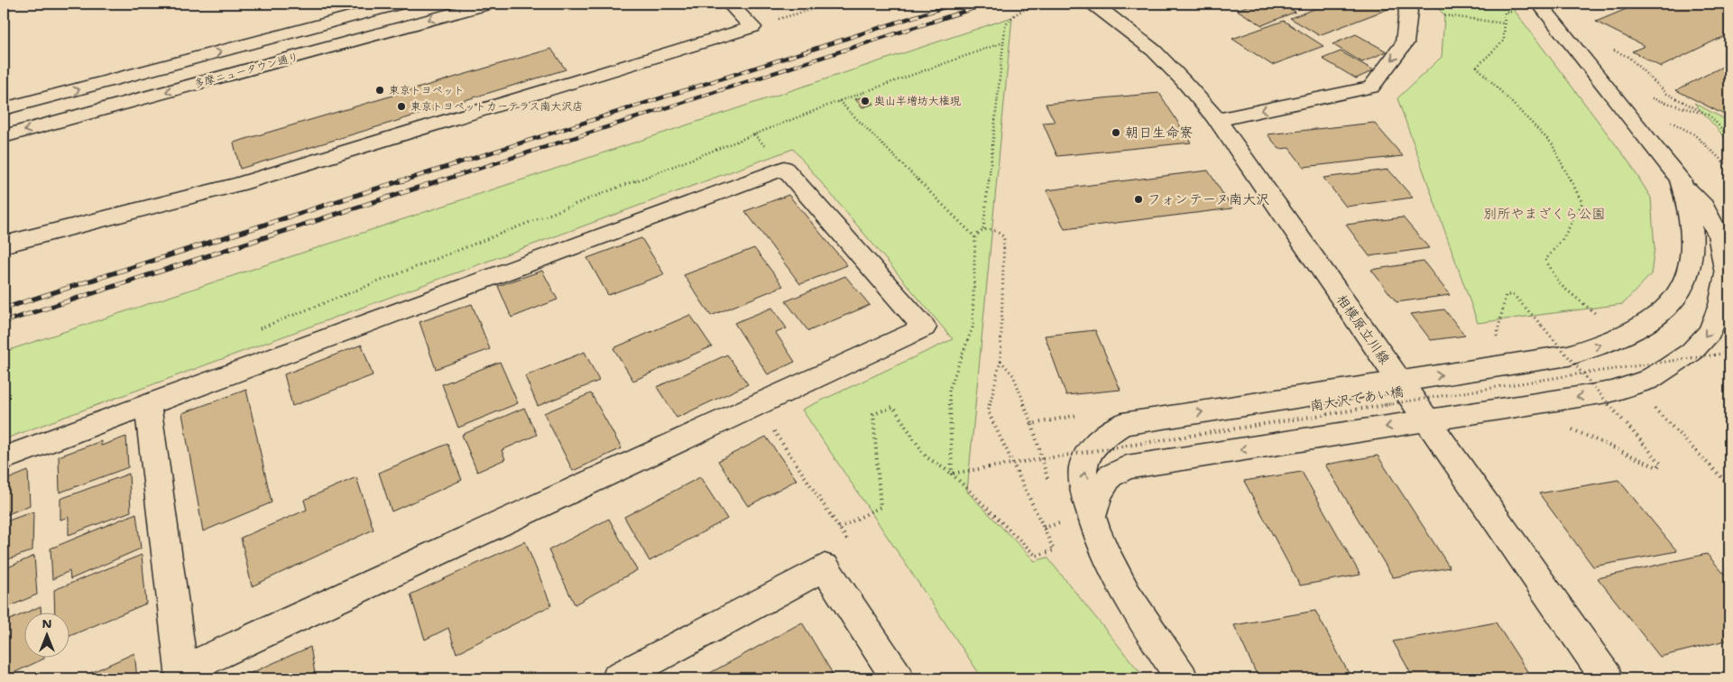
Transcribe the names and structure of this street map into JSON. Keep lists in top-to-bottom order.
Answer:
{
  "streets": {
    "street": ["多摩ニュータウン通り", "相模原立川線"],
    "path": ["南大沢であい橋"]
  },
  "parks": ["別所やまざくら公園"],
  "places": [
    "東京トヨペット",
    "奥山半増坊大権現",
    "東京トヨペットカーテラス南大沢店",
    "朝日生命寮",
    "フォンテーヌ南大沢"
  ],
  "north": "top"
}
